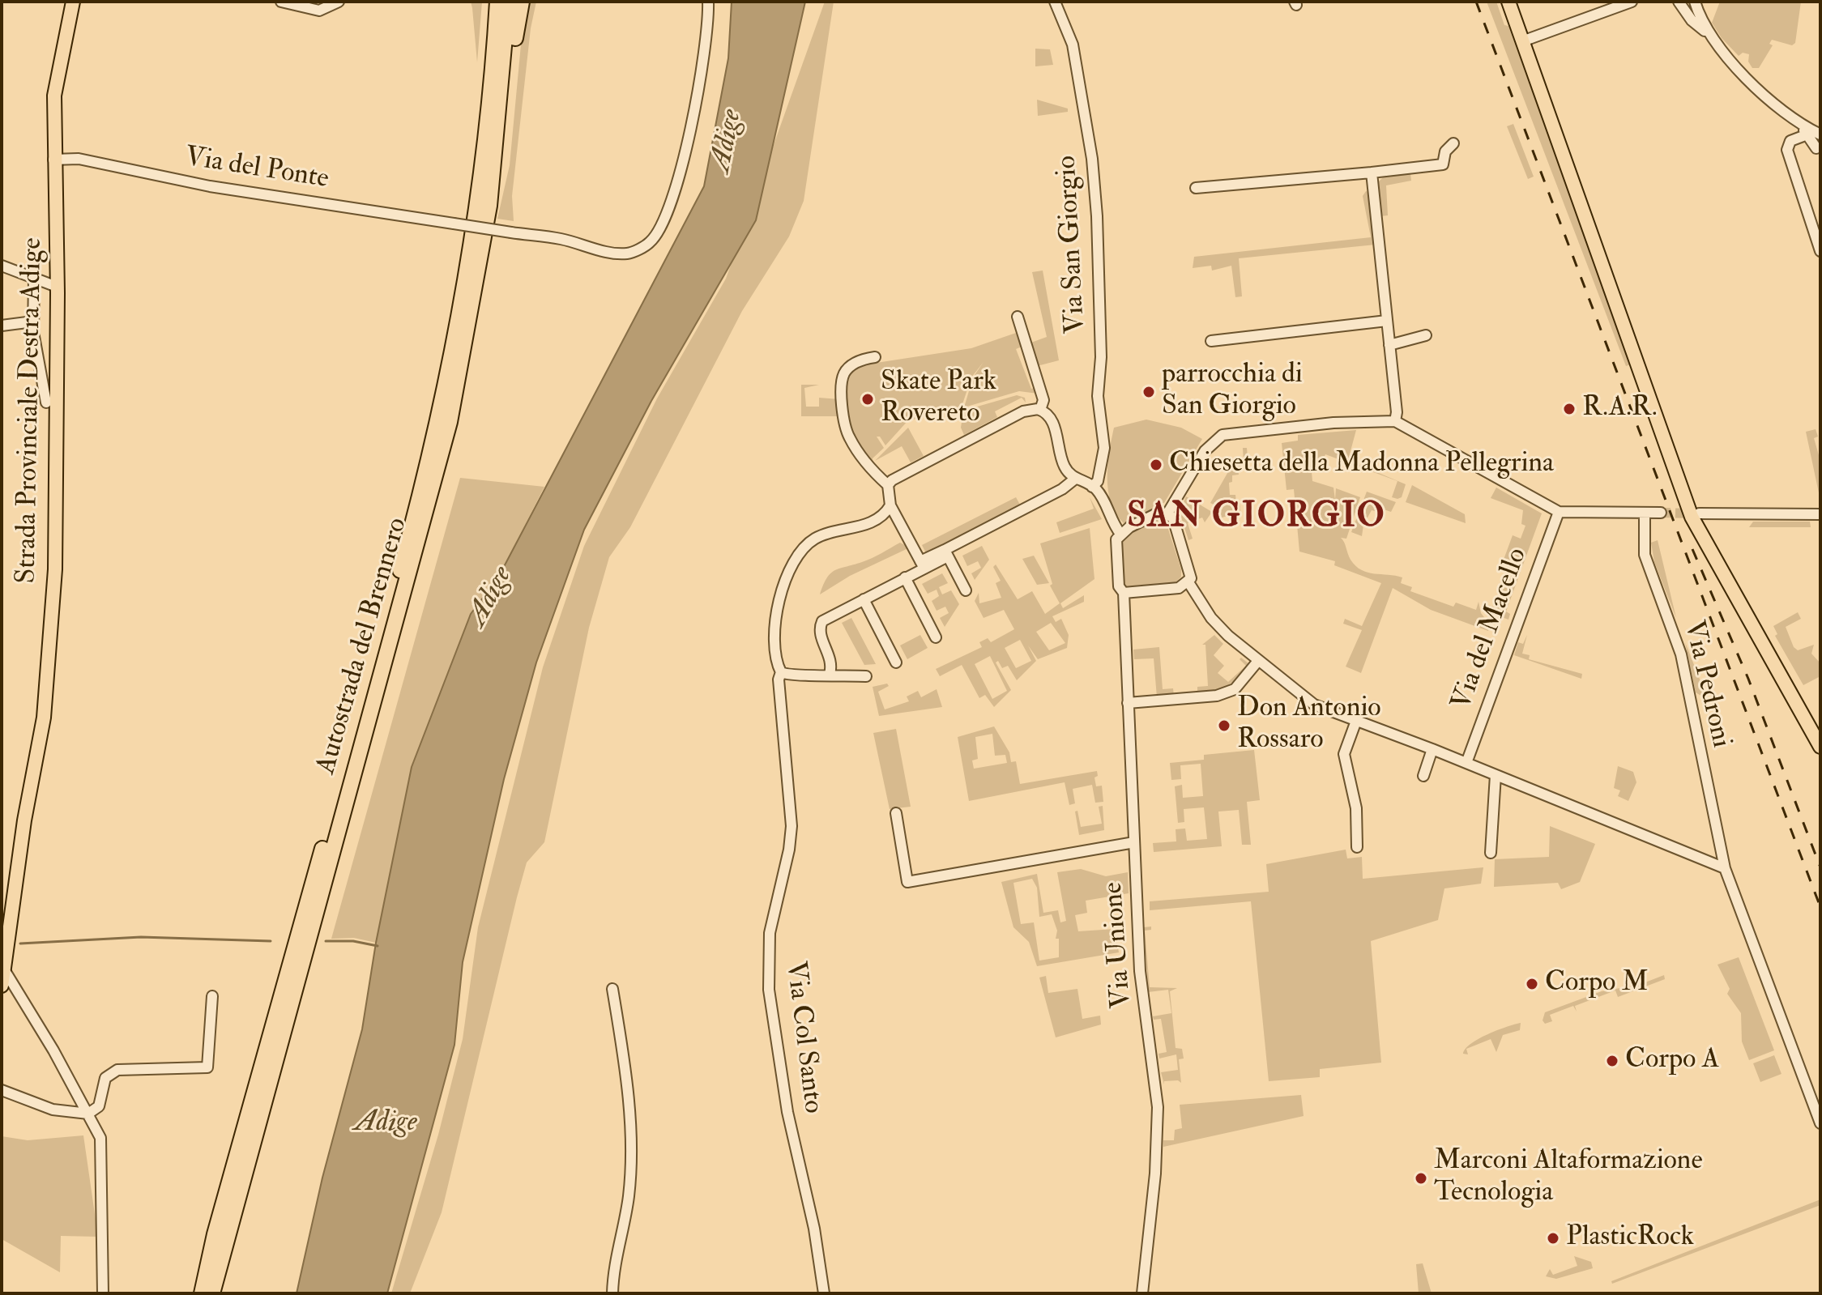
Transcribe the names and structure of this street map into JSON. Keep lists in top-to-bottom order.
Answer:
{
  "streets": {
    "highway": ["Autostrada del Brennero"],
    "main road": ["Strada Provinciale Destra Adige"],
    "street": [
      "Via del Ponte",
      "Via San Giorgio",
      "Via del Macello",
      "Via Pedroni",
      "Via Unione",
      "Via Col Santo"
    ]
  },
  "crossings": [
    ["Via del Ponte", "Strada Provinciale Destra Adige"]
  ],
  "districts": ["SAN GIORGIO"],
  "water": ["Adige"],
  "places": [
    "parrocchia di San Giorgio",
    "Skate Park Rovereto",
    "R.A.R.",
    "Chiesetta della Madonna Pellegrina",
    "Don Antonio Rossaro",
    "Corpo M",
    "Corpo A",
    "Marconi Altaformazione Tecnologia",
    "PlasticRock"
  ]
}
